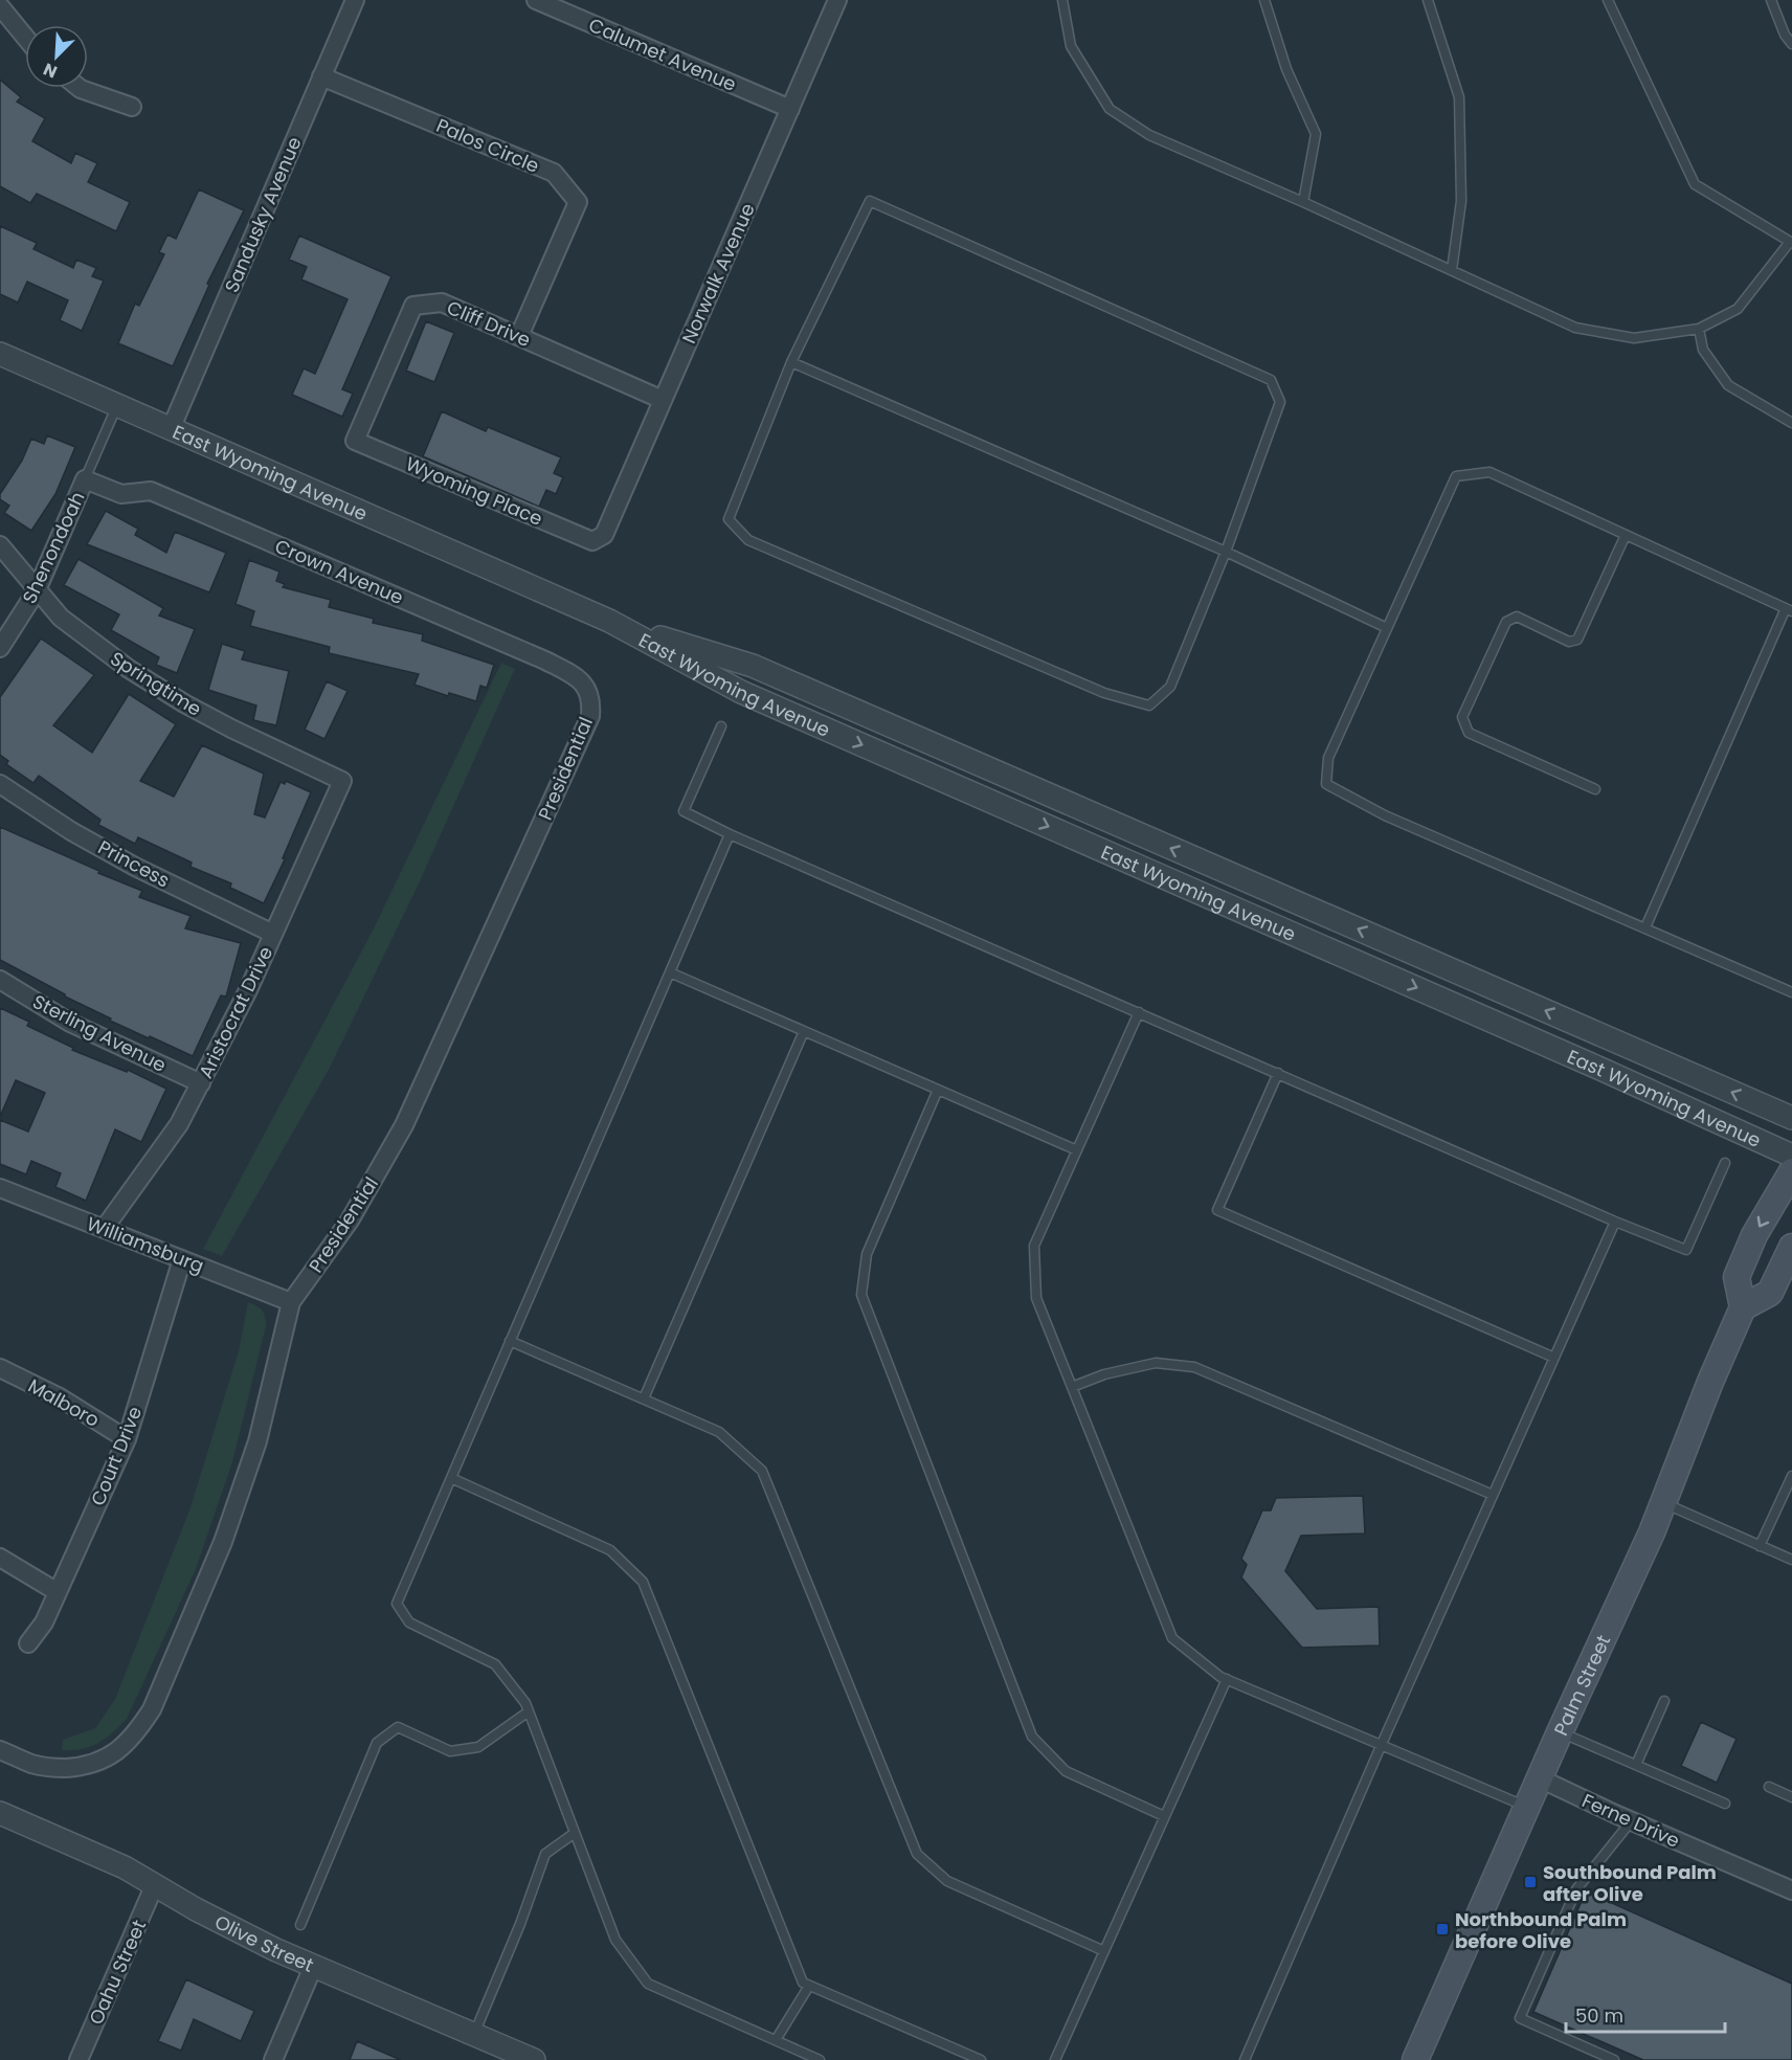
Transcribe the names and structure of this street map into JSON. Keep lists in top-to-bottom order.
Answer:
{
  "streets": {
    "main road": ["Palm Street"],
    "street": [
      "Calumet Avenue",
      "Palos Circle",
      "Sandusky Avenue",
      "Norwalk Avenue",
      "Cliff Drive",
      "East Wyoming Avenue",
      "Wyoming Place",
      "Shenondoah",
      "Crown Avenue",
      "Springtime",
      "Presidential",
      "Princess",
      "Aristocrat Drive",
      "Sterling Avenue",
      "Williamsburg",
      "Malboro",
      "Court Drive",
      "Ferne Drive",
      "Olive Street",
      "Oahu Street"
    ]
  },
  "crossings": [
    ["Calumet Avenue", "Norwalk Avenue"],
    ["Palos Circle", "Sandusky Avenue"],
    ["Palos Circle", "Cliff Drive"],
    ["Sandusky Avenue", "East Wyoming Avenue"],
    ["Norwalk Avenue", "Cliff Drive"],
    ["Norwalk Avenue", "Wyoming Place"],
    ["Cliff Drive", "Wyoming Place"],
    ["Shenondoah", "Crown Avenue"],
    ["Shenondoah", "Springtime"],
    ["Crown Avenue", "Presidential"],
    ["Springtime", "Aristocrat Drive"],
    ["Presidential", "Williamsburg"],
    ["Princess", "Aristocrat Drive"],
    ["Aristocrat Drive", "Sterling Avenue"],
    ["Aristocrat Drive", "Williamsburg"],
    ["Williamsburg", "Court Drive"],
    ["Malboro", "Court Drive"],
    ["Palm Street", "Ferne Drive"],
    ["Olive Street", "Oahu Street"]
  ],
  "places": {
    "transit": ["Southbound Palm after Olive", "Northbound Palm before Olive"]
  },
  "scale_bar": "50 m",
  "north": "bottom left"
}
